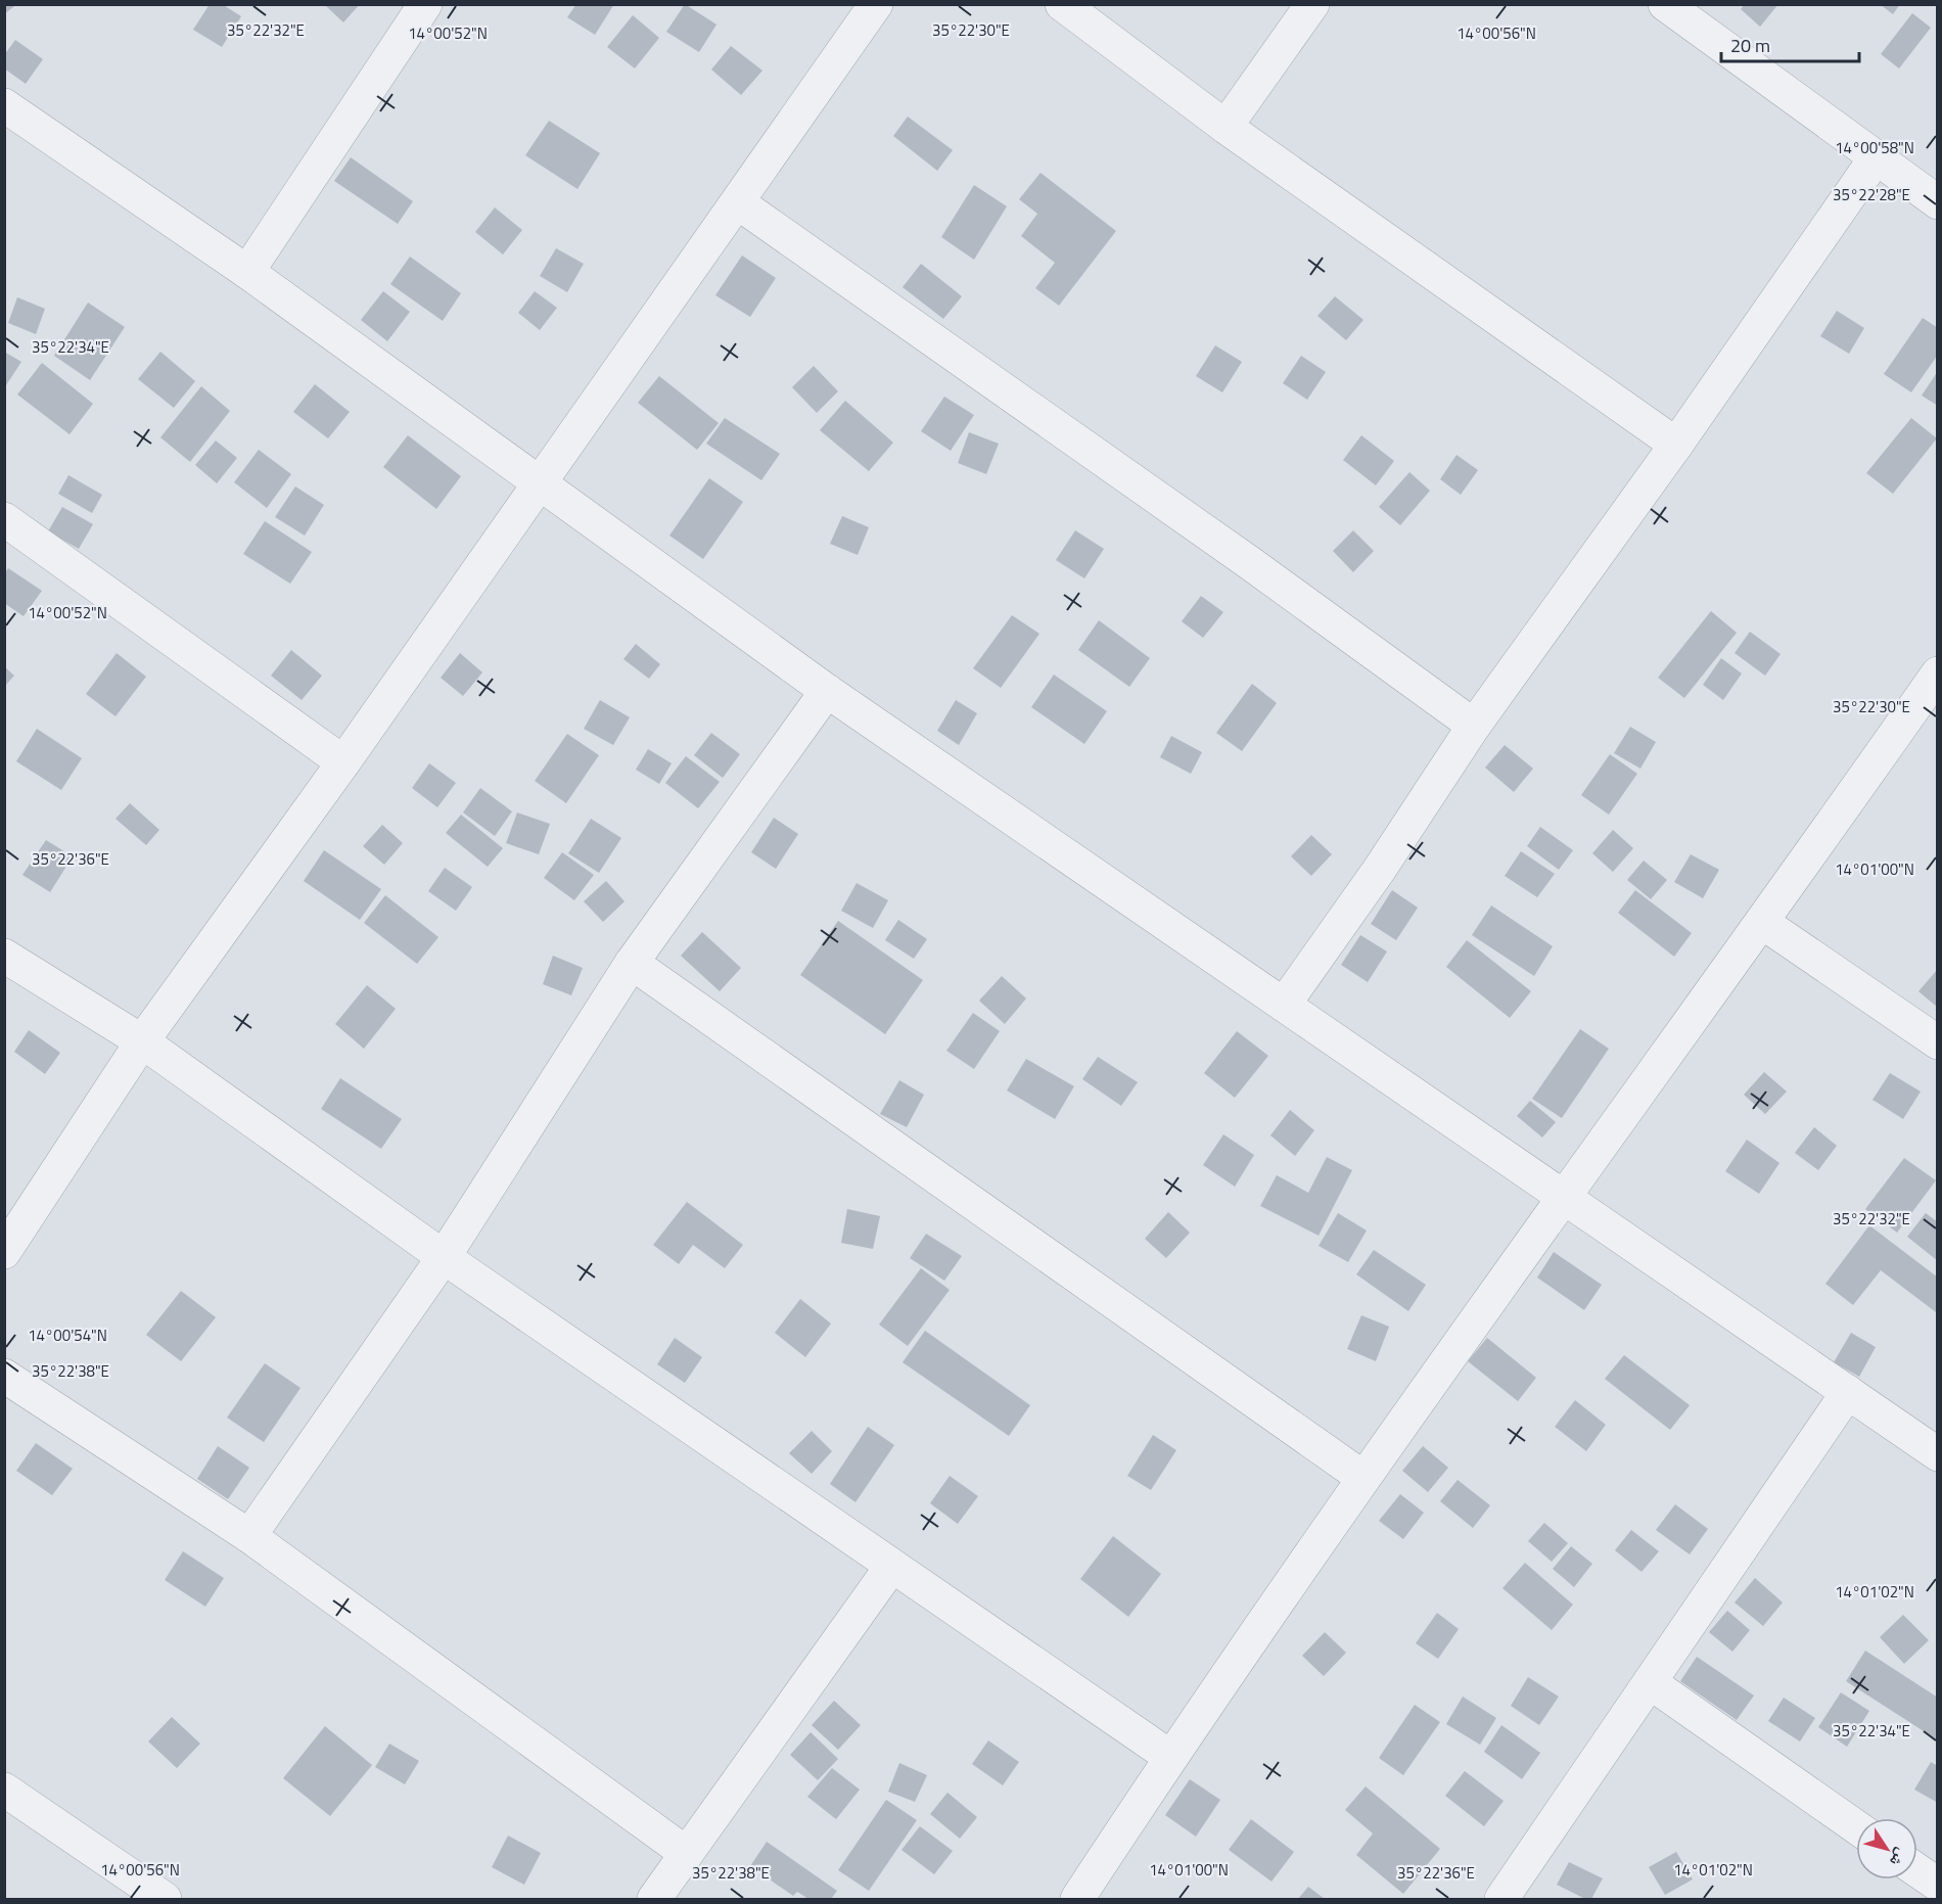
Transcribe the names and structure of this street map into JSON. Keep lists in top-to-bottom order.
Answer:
{
  "scale_bar": "20 m",
  "north": "bottom right",
  "coordinates": [
    "35°22'32\"E",
    "35°22'30\"E",
    "14°00'52\"N",
    "14°00'56\"N",
    "14°00'58\"N",
    "35°22'28\"E",
    "35°22'34\"E",
    "35°22'36\"E",
    "14°01'00\"N",
    "14°00'54\"N",
    "35°22'38\"E",
    "14°01'02\"N"
  ]
}
